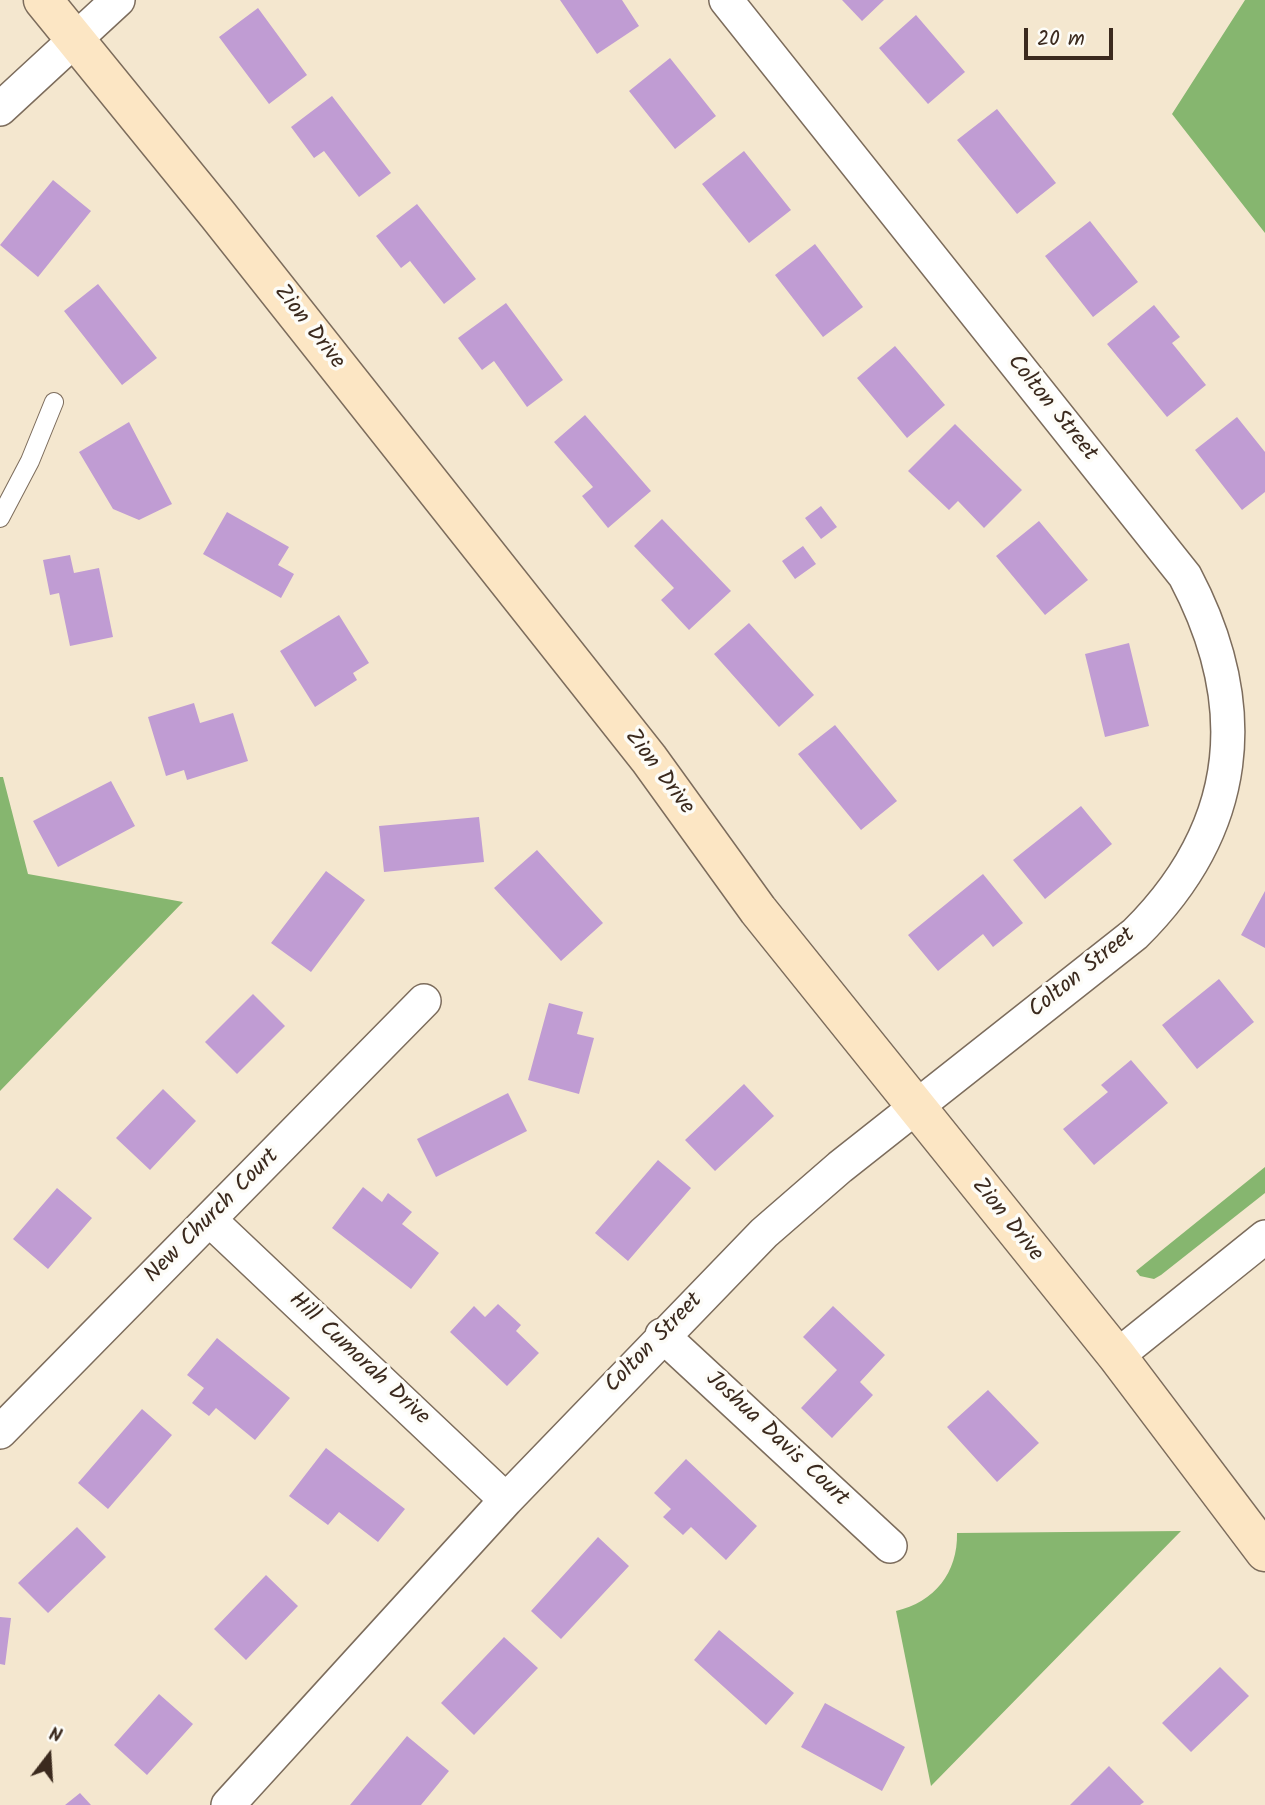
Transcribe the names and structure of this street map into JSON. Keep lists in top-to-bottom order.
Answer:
{
  "streets": {
    "main road": ["Zion Drive"],
    "street": [
      "Colton Street",
      "New Church Court",
      "Hill Cumorah Drive",
      "Joshua Davis Court"
    ]
  },
  "crossings": [
    ["Zion Drive", "Colton Street"],
    ["Colton Street", "Hill Cumorah Drive"],
    ["Colton Street", "Joshua Davis Court"],
    ["New Church Court", "Hill Cumorah Drive"]
  ],
  "scale_bar": "20 m",
  "north": "top"
}
